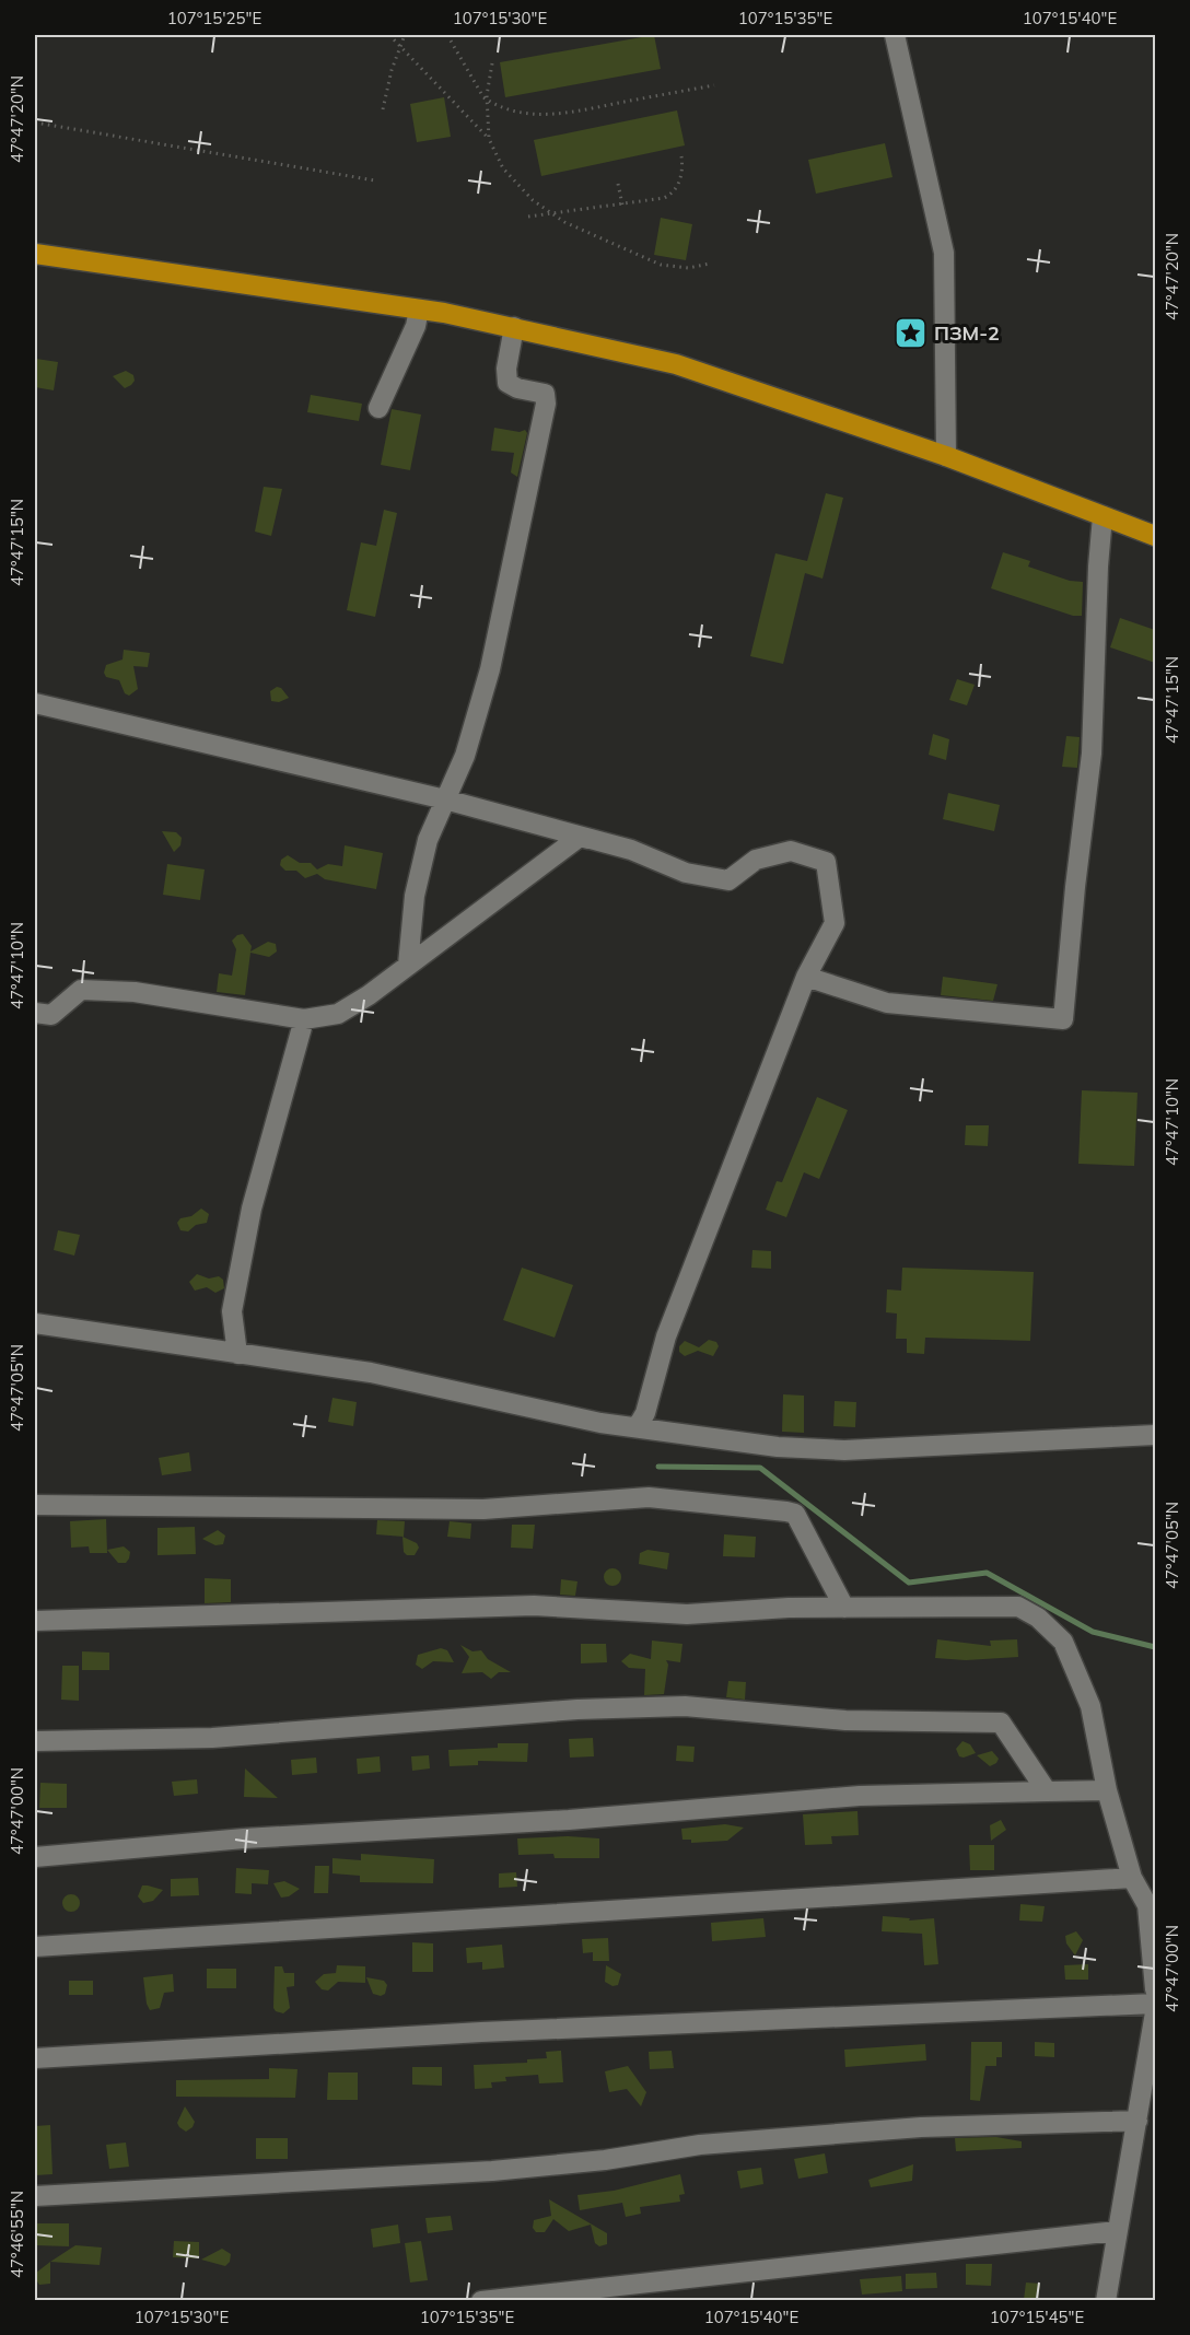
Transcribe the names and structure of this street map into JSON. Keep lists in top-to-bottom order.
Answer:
{
  "places": {
    "place": ["ПЗМ-2"]
  },
  "coordinates": [
    "107°15'25\"E",
    "107°15'30\"E",
    "107°15'35\"E",
    "107°15'40\"E",
    "47°47'20\"N",
    "47°47'15\"N",
    "47°47'10\"N",
    "47°47'05\"N",
    "47°47'00\"N",
    "47°46'55\"N",
    "107°15'45\"E"
  ]
}
